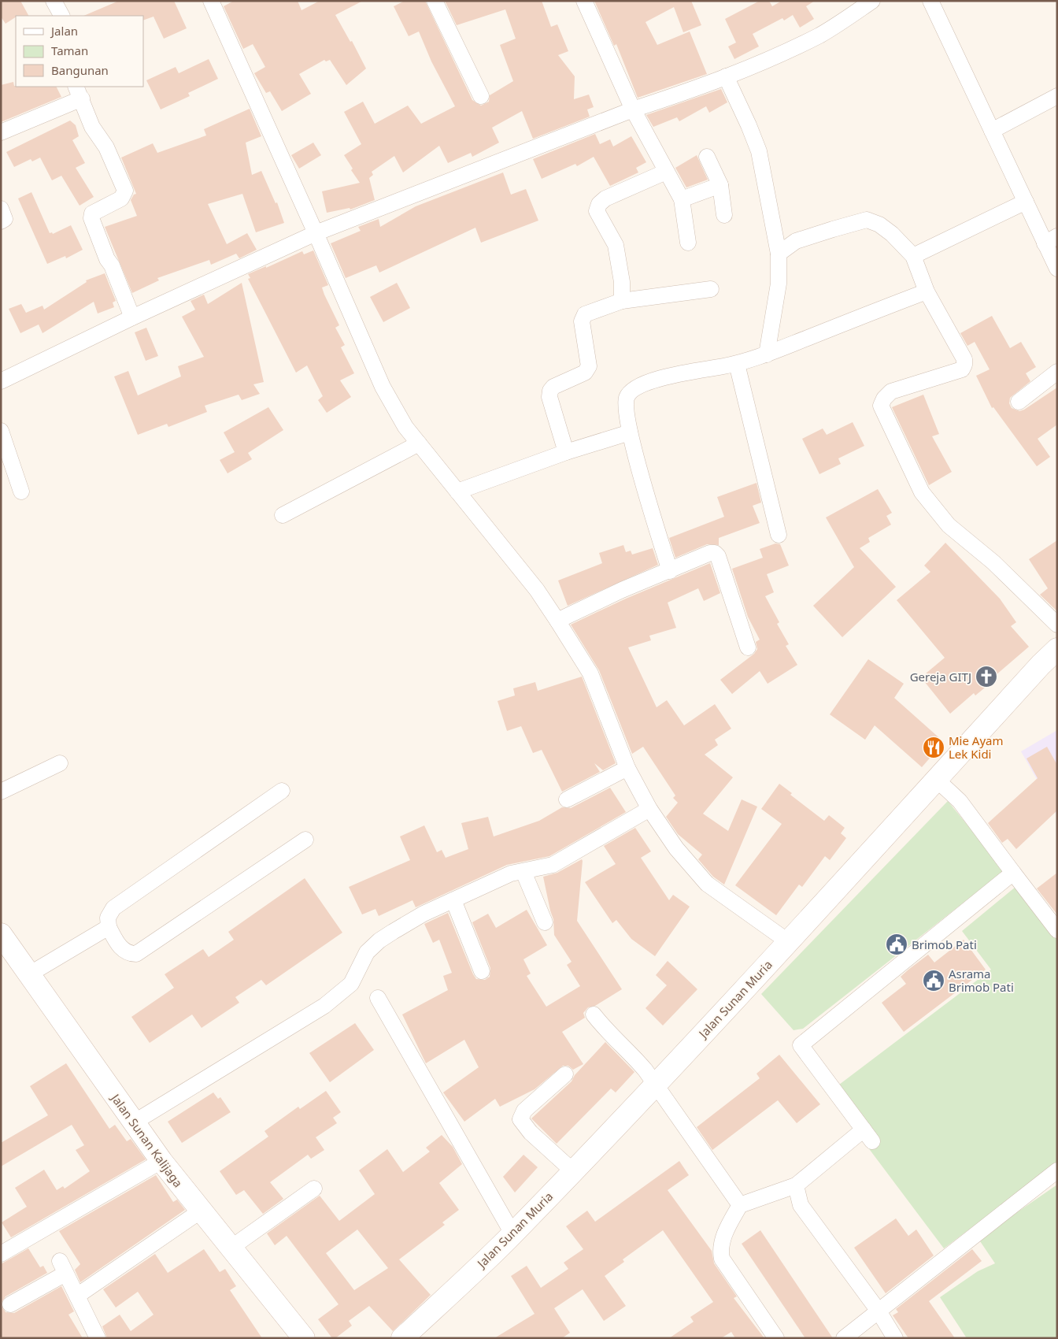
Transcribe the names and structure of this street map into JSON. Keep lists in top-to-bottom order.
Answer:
{
  "streets": {
    "main road": ["Jalan Sunan Muria", "Jalan Sunan Kalijaga"]
  },
  "places": {
    "church": ["Gereja GITJ"],
    "restaurant": ["Mie Ayam Lek Kidi"],
    "public building": ["Brimob Pati", "Asrama Brimob Pati"]
  },
  "legend": ["Jalan", "Taman", "Bangunan"]
}
